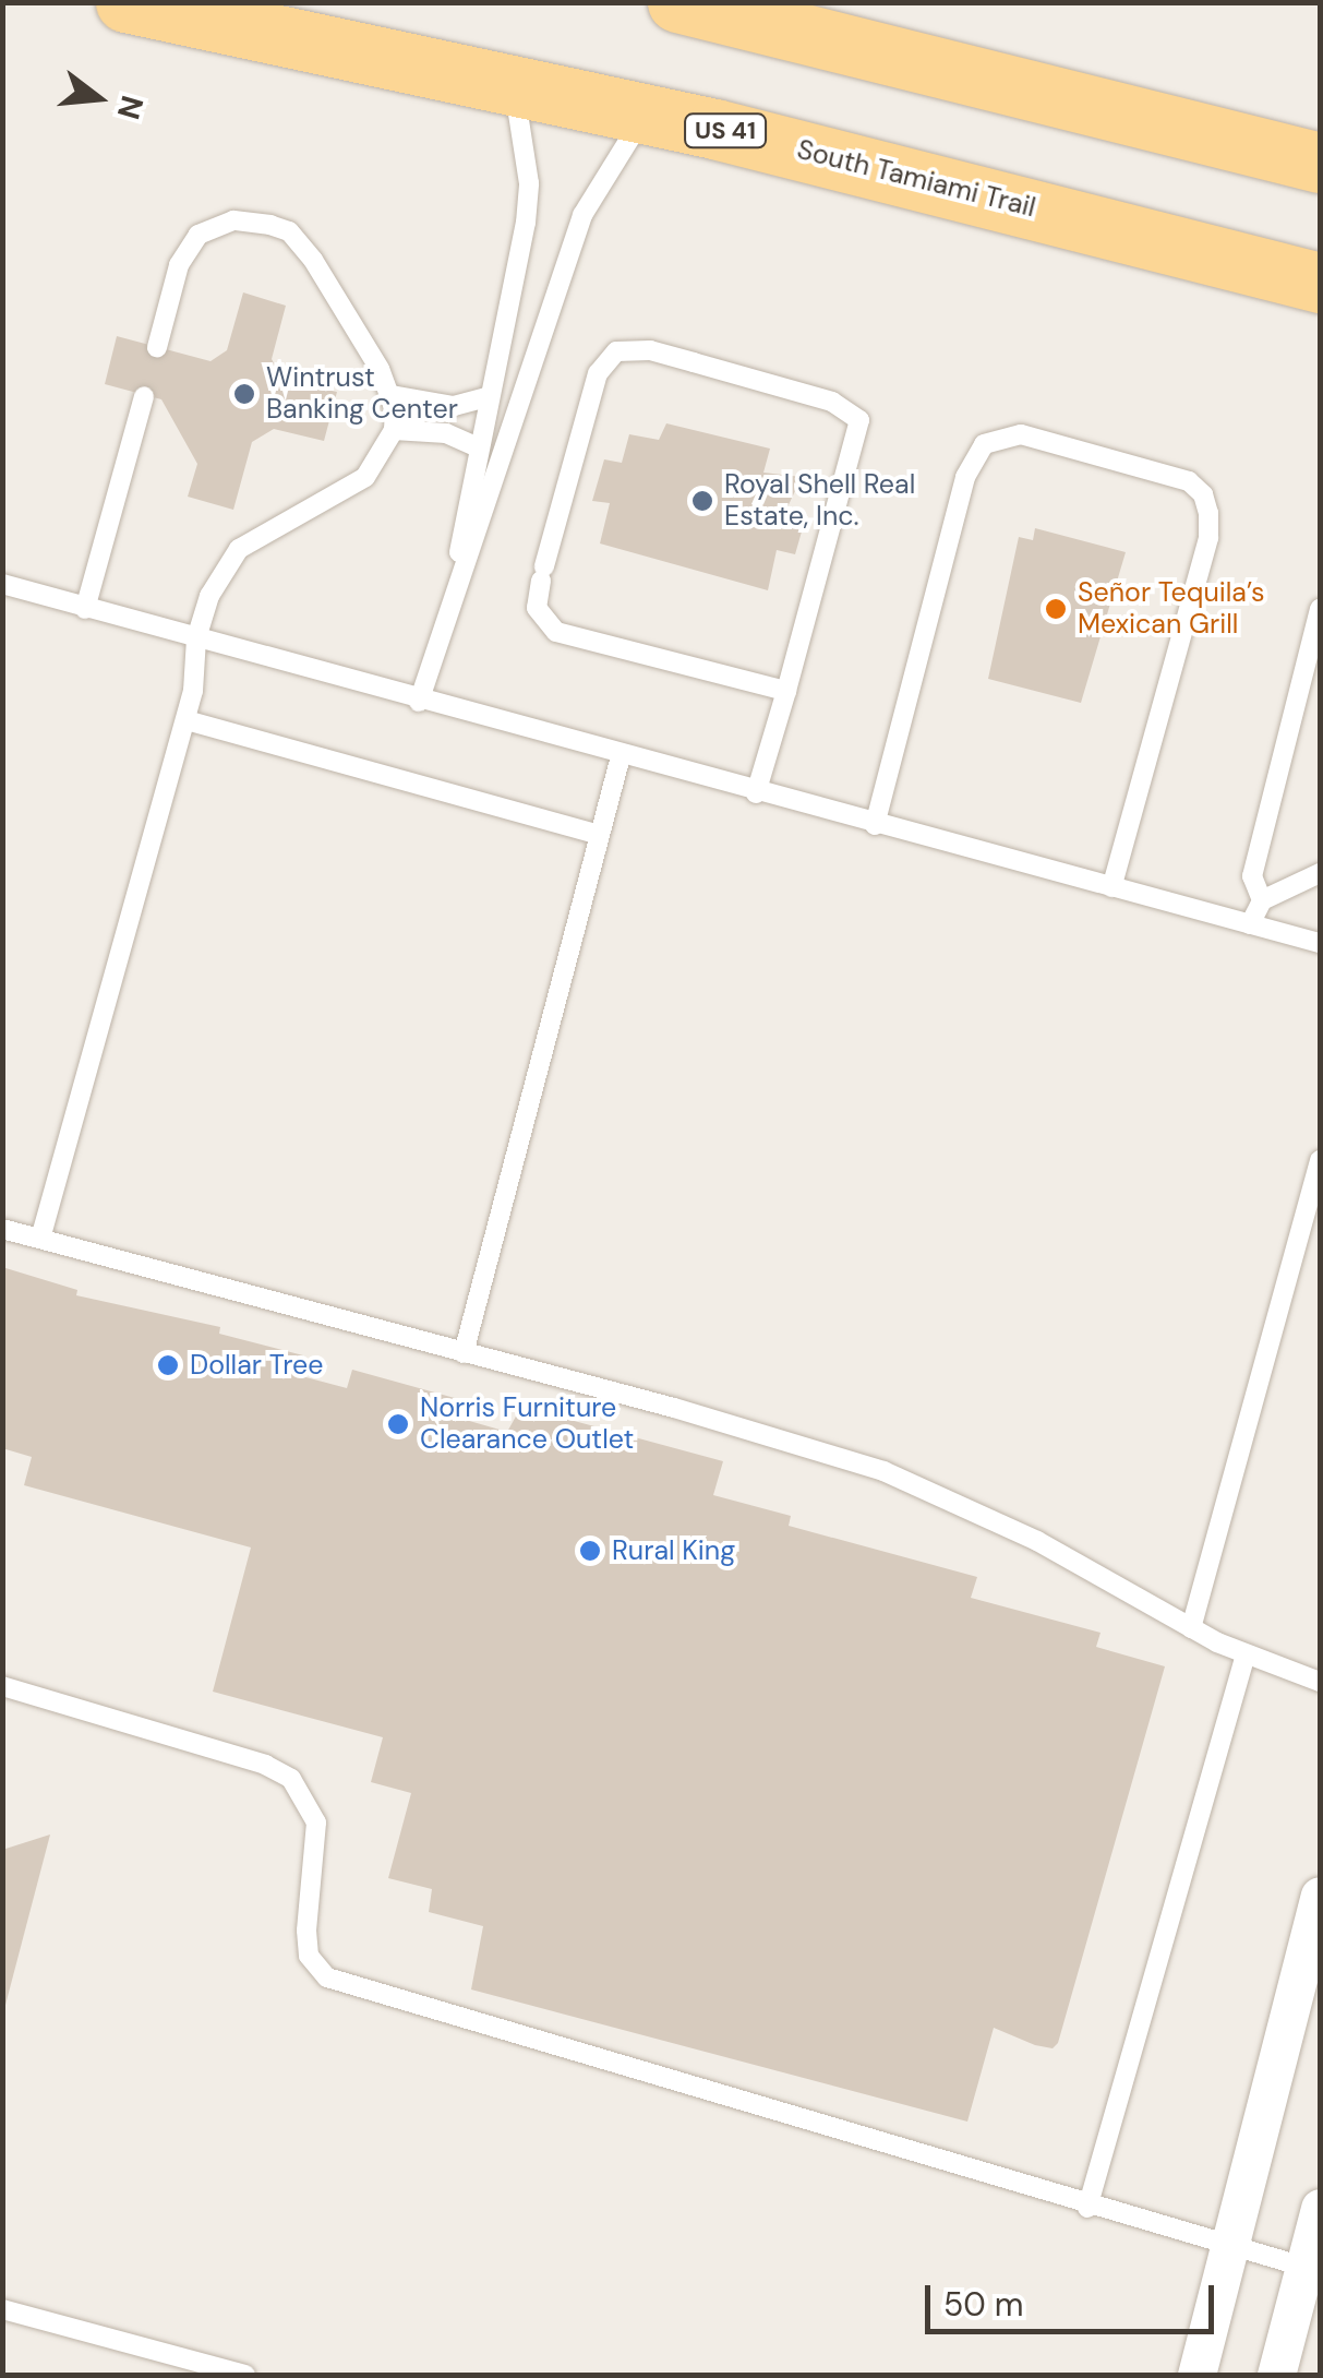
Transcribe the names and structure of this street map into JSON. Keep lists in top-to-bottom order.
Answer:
{
  "streets": {
    "main road": ["US 41", "South Tamiami Trail"]
  },
  "places": [
    "Wintrust Banking Center",
    "Royal Shell Real Estate, Inc.",
    "Señor Tequila’s Mexican Grill",
    "Dollar Tree",
    "Norris Furniture Clearance Outlet",
    "Rural King"
  ],
  "scale_bar": "50 m",
  "north": "right"
}
